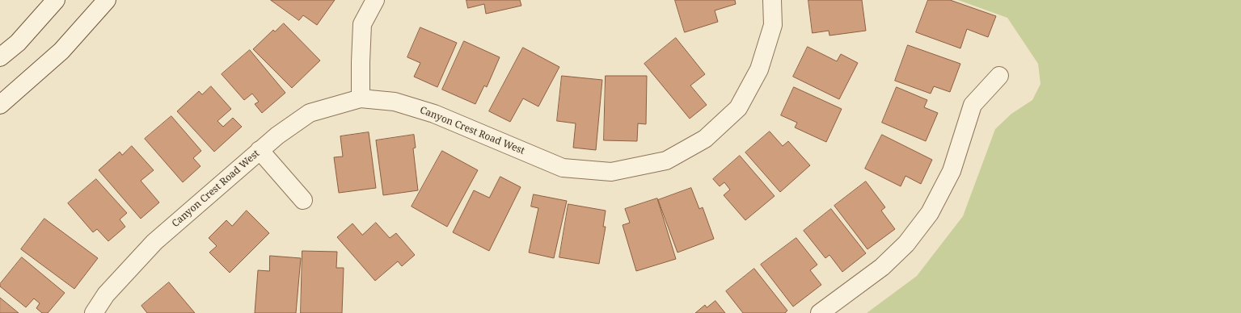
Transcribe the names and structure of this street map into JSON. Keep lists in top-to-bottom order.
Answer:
{
  "streets": {
    "street": ["Canyon Crest Road West"]
  }
}
